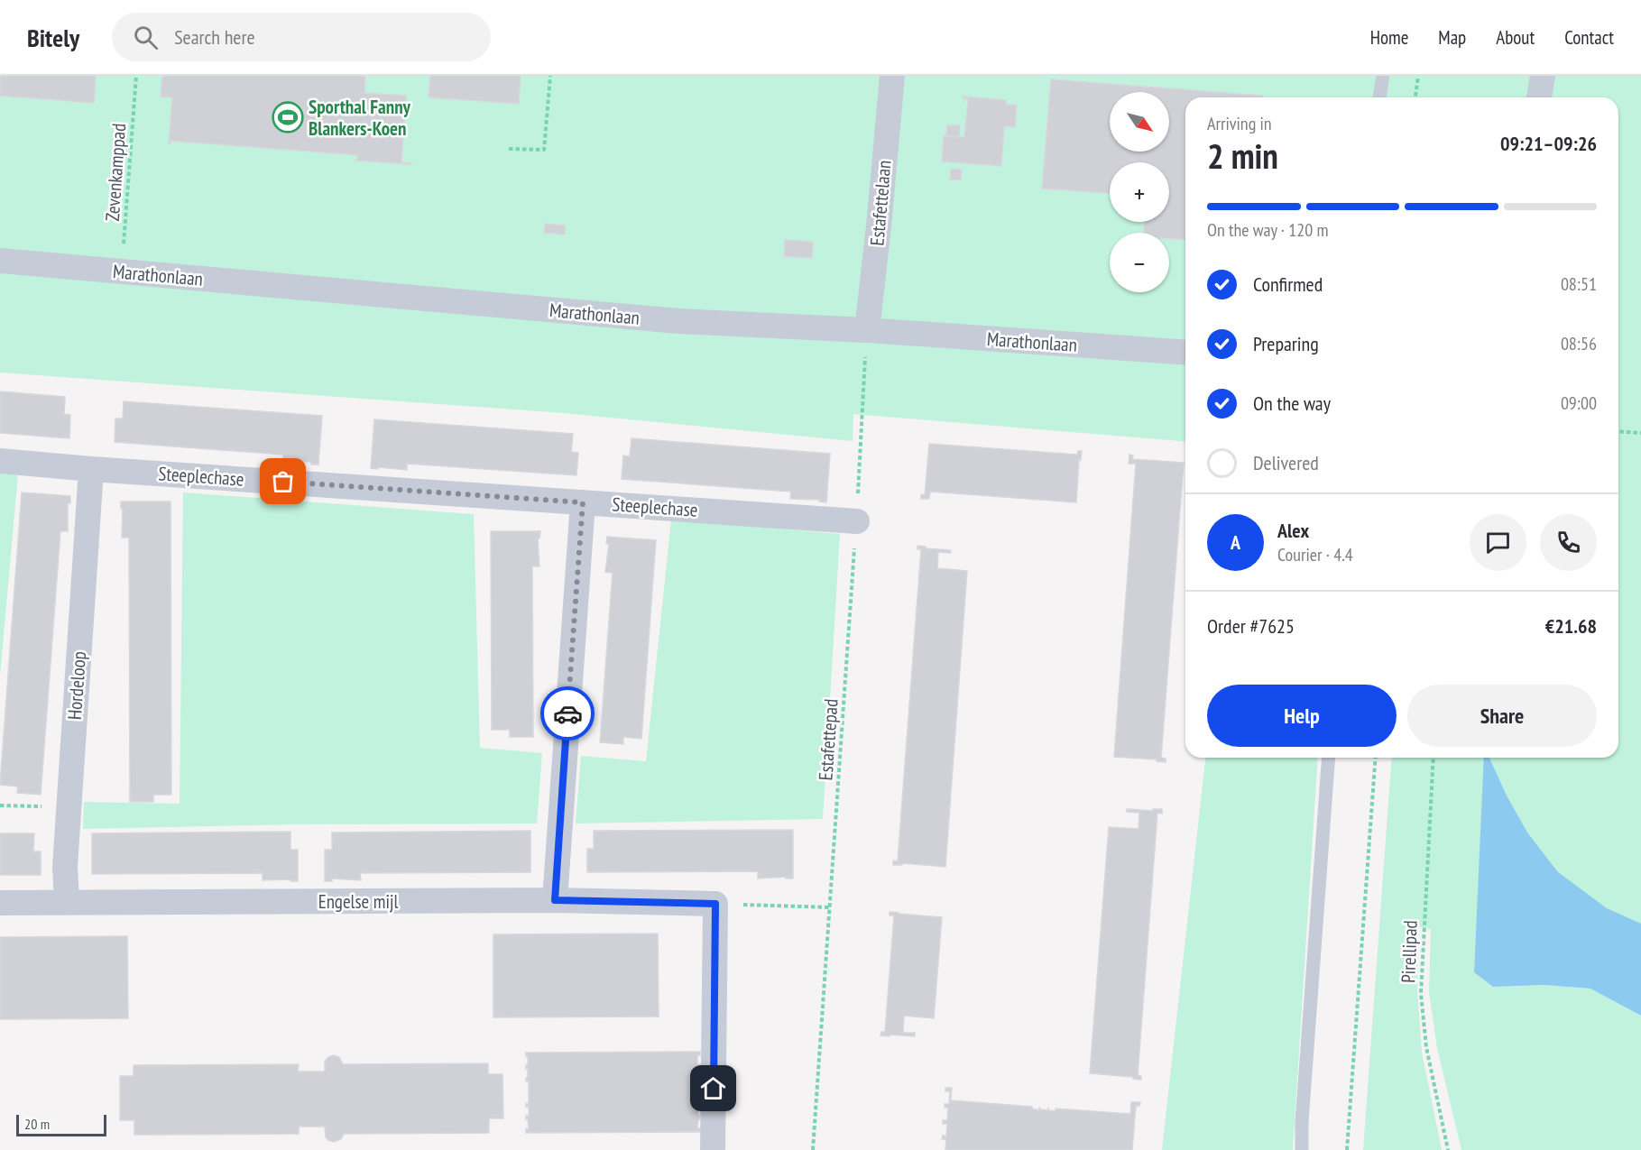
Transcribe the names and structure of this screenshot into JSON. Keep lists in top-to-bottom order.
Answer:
{
  "streets": {
    "street": [
      "Estafettelaan",
      "Marathonlaan",
      "Steeplechase",
      "Hordeloop",
      "Engelse mijl"
    ],
    "path": ["Zevenkamppad", "Estafettepad", "Pirellipad"]
  },
  "crossings": [
    ["Zevenkamppad", "Marathonlaan"],
    ["Estafettelaan", "Marathonlaan"],
    ["Estafettelaan", "Estafettepad"],
    ["Marathonlaan", "Estafettepad"],
    ["Steeplechase", "Hordeloop"],
    ["Steeplechase", "Estafettepad"],
    ["Hordeloop", "Engelse mijl"]
  ],
  "places": {
    "sports": ["Sporthal Fanny Blankers-Koen"]
  },
  "scale_bar": "20 m",
  "north": "bottom right",
  "page": {
    "header": "Bitely",
    "search": "Search here",
    "nav": [
      "Home",
      "Map",
      "About",
      "Contact"
    ],
    "map_buttons": ["+", "−"],
    "heading": ["2 min", "Arriving in", "09:21–09:26"],
    "panel": [
      "Alex",
      "Courier · 4.4",
      "Order #7625",
      "€21.68"
    ],
    "bar": "On the way · 120 m",
    "list": [
      ["Confirmed", "08:51"],
      ["Preparing", "08:56"],
      ["On the way", "09:00"],
      "Delivered"
    ],
    "round": "A",
    "buttons": ["Help", "Share"],
    "scale": "20 m"
  }
}
